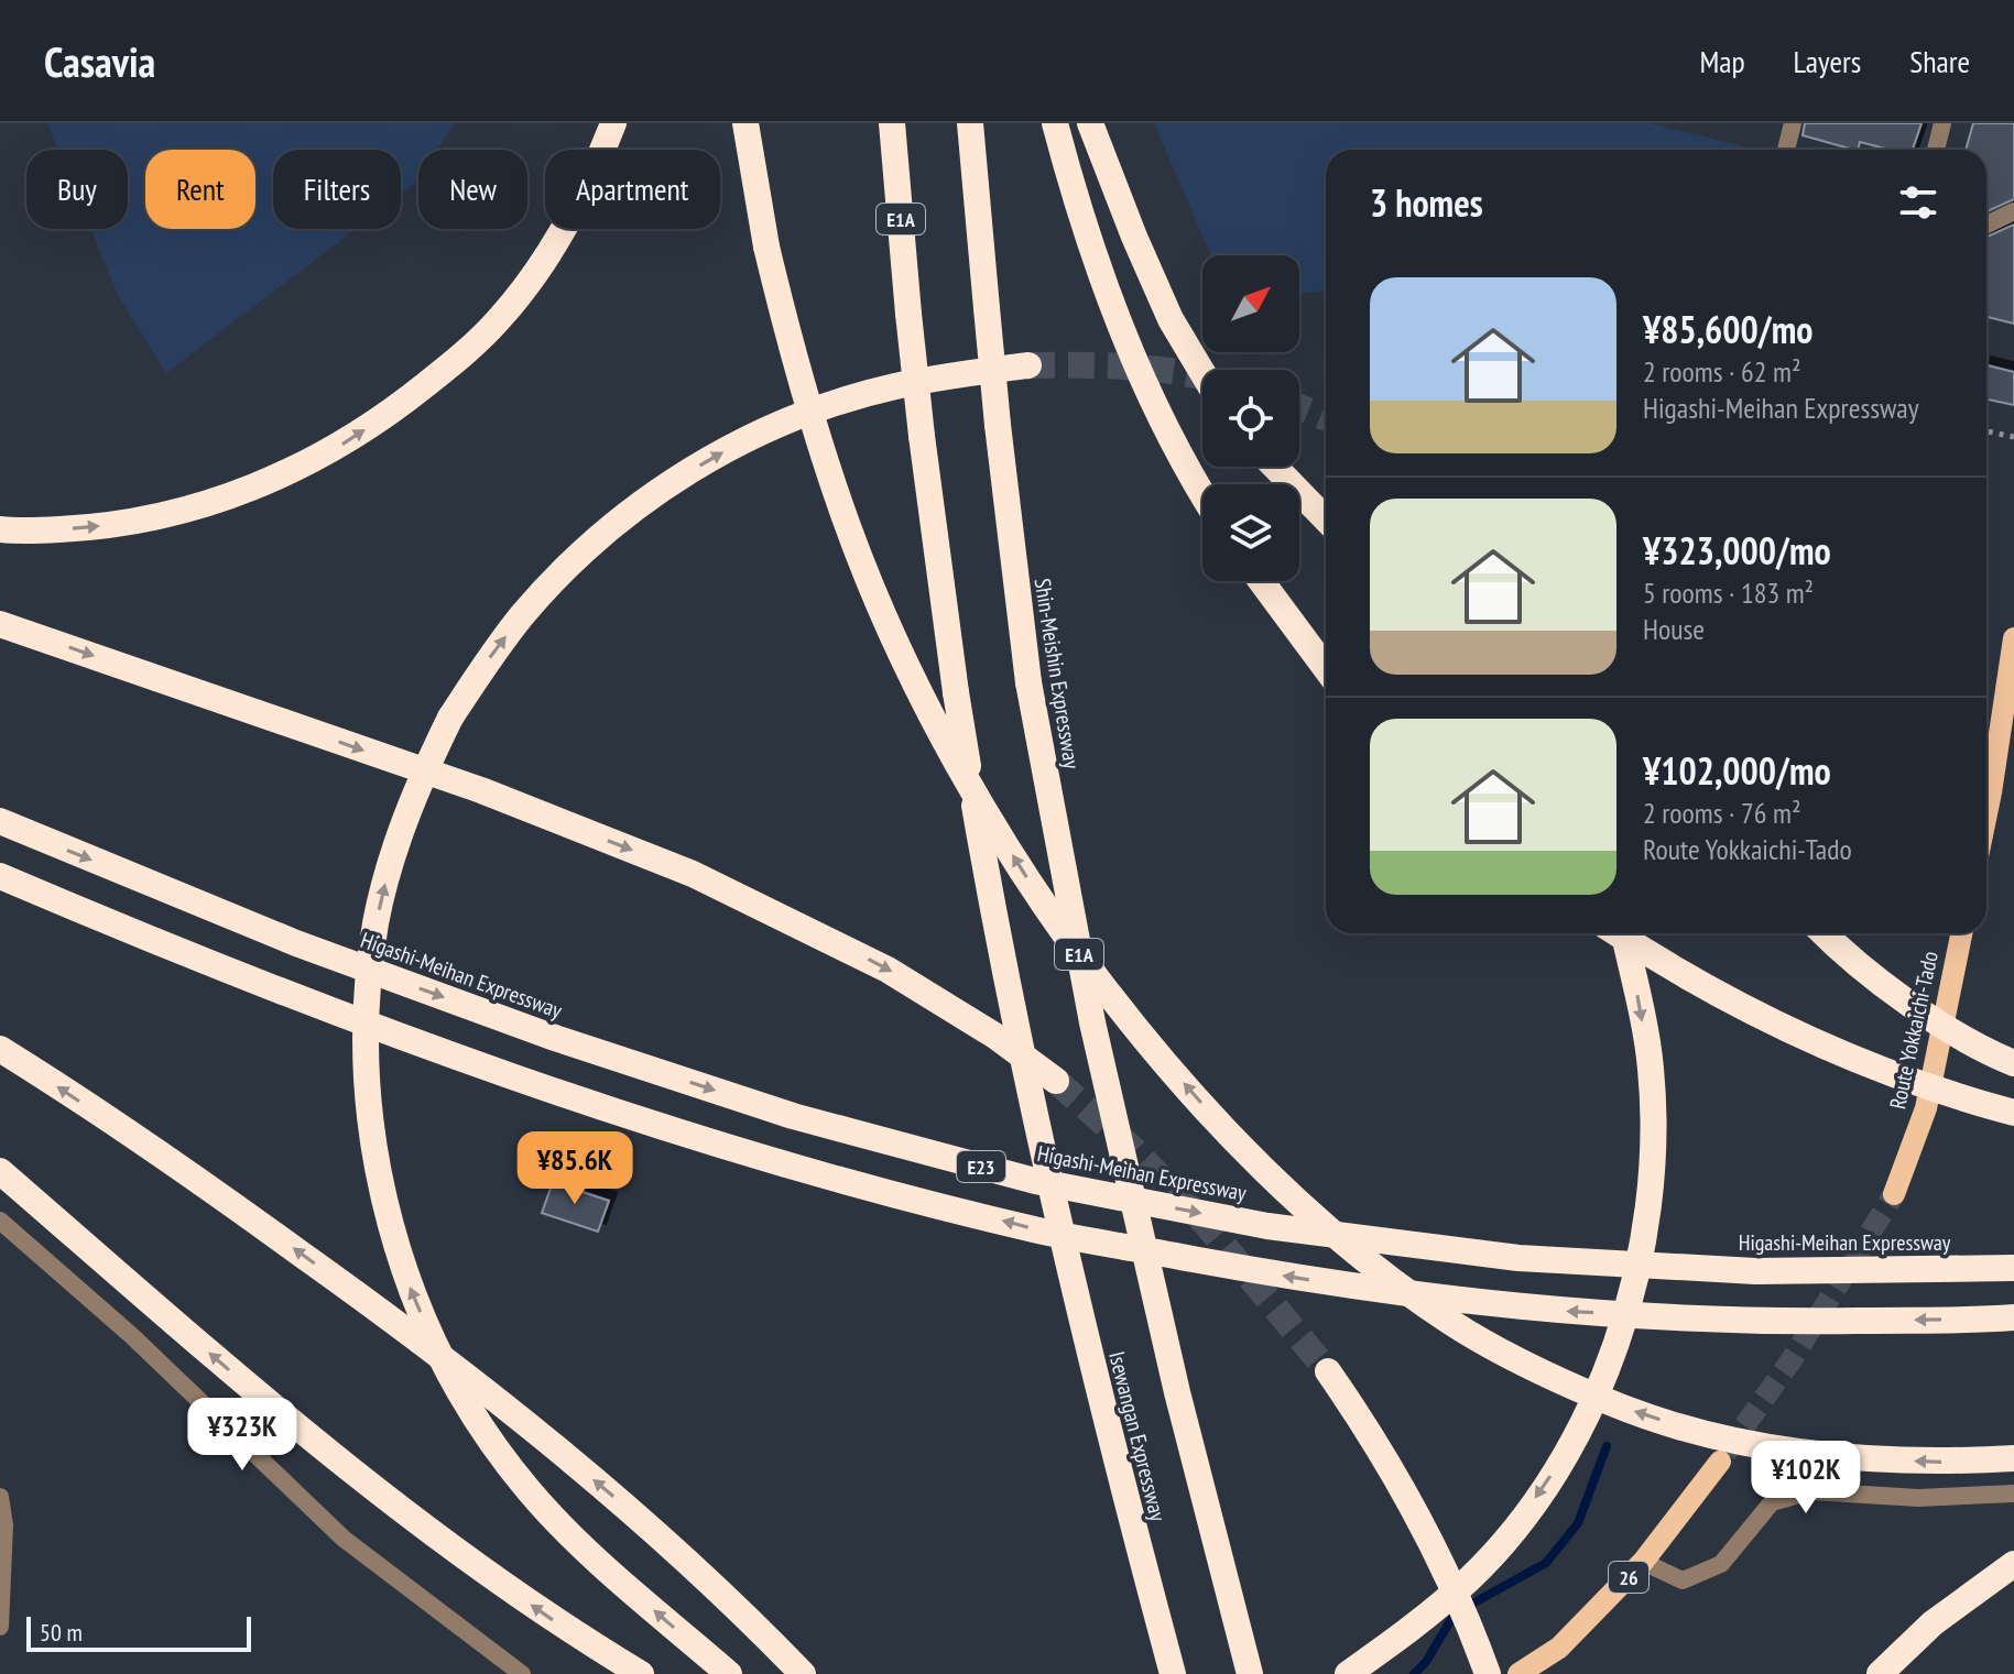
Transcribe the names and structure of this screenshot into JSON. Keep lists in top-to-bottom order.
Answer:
{
  "streets": {
    "highway": [
      "E1A",
      "Shin-Meishin Expressway",
      "Higashi-Meihan Expressway",
      "E23",
      "Isewangan Expressway"
    ],
    "main road": ["Route Yokkaichi-Tado", "26"]
  },
  "scale_bar": "50 m",
  "north": "top right",
  "page": {
    "header": "Casavia",
    "nav": ["Map", "Layers", "Share"],
    "chip": [
      "Buy",
      "Rent",
      "Filters",
      "New",
      "Apartment"
    ],
    "heading": "3 homes",
    "list": [
      {
        "name": "¥85,600/mo",
        "note": "2 rooms · 62 m² · Higashi-Meihan Expressway"
      },
      {
        "name": "¥323,000/mo",
        "note": "5 rooms · 183 m² · House"
      },
      {
        "name": "¥102,000/mo",
        "note": "2 rooms · 76 m² · Route Yokkaichi-Tado"
      }
    ],
    "price": ["¥85.6K", "¥323K", "¥102K"],
    "scale": "50 m"
  }
}
